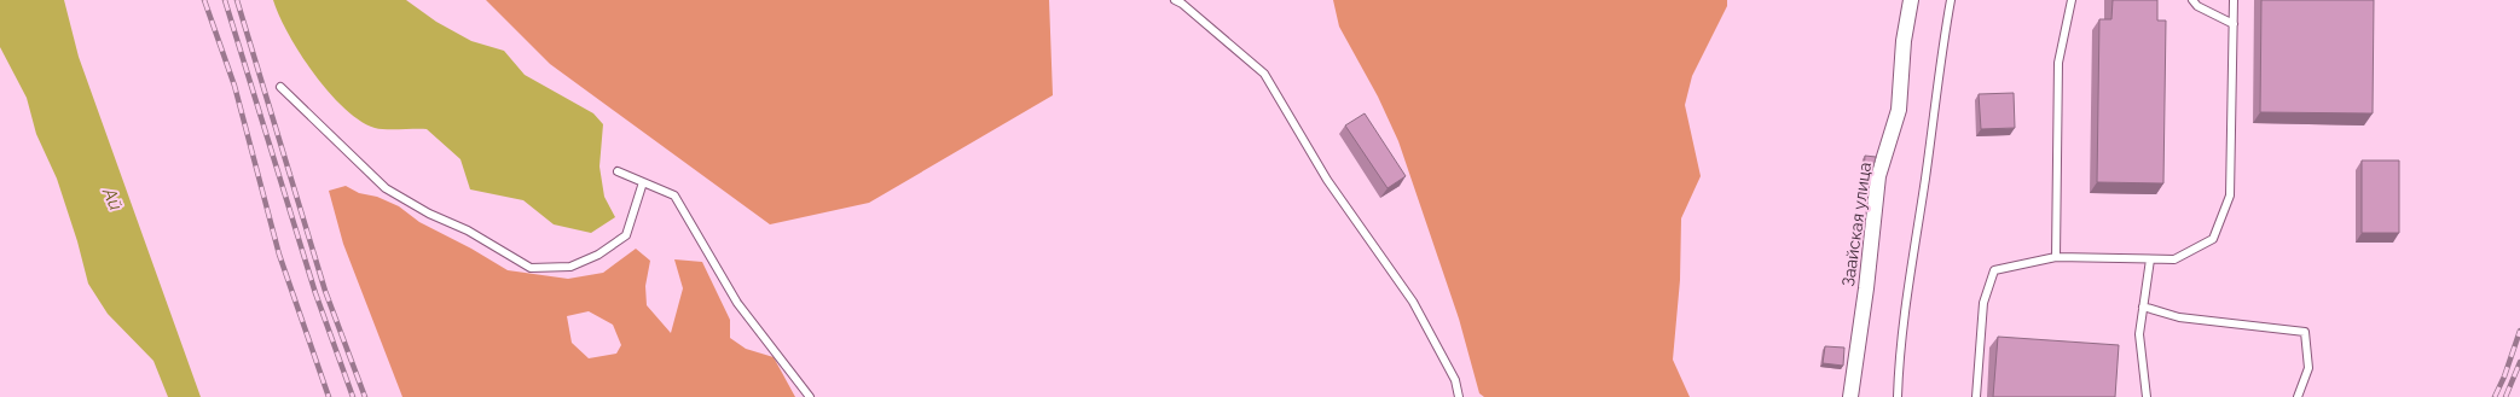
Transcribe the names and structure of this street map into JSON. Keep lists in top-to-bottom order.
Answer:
{
  "streets": {
    "street": ["Заайская улица"]
  },
  "water": ["Ай"]
}
